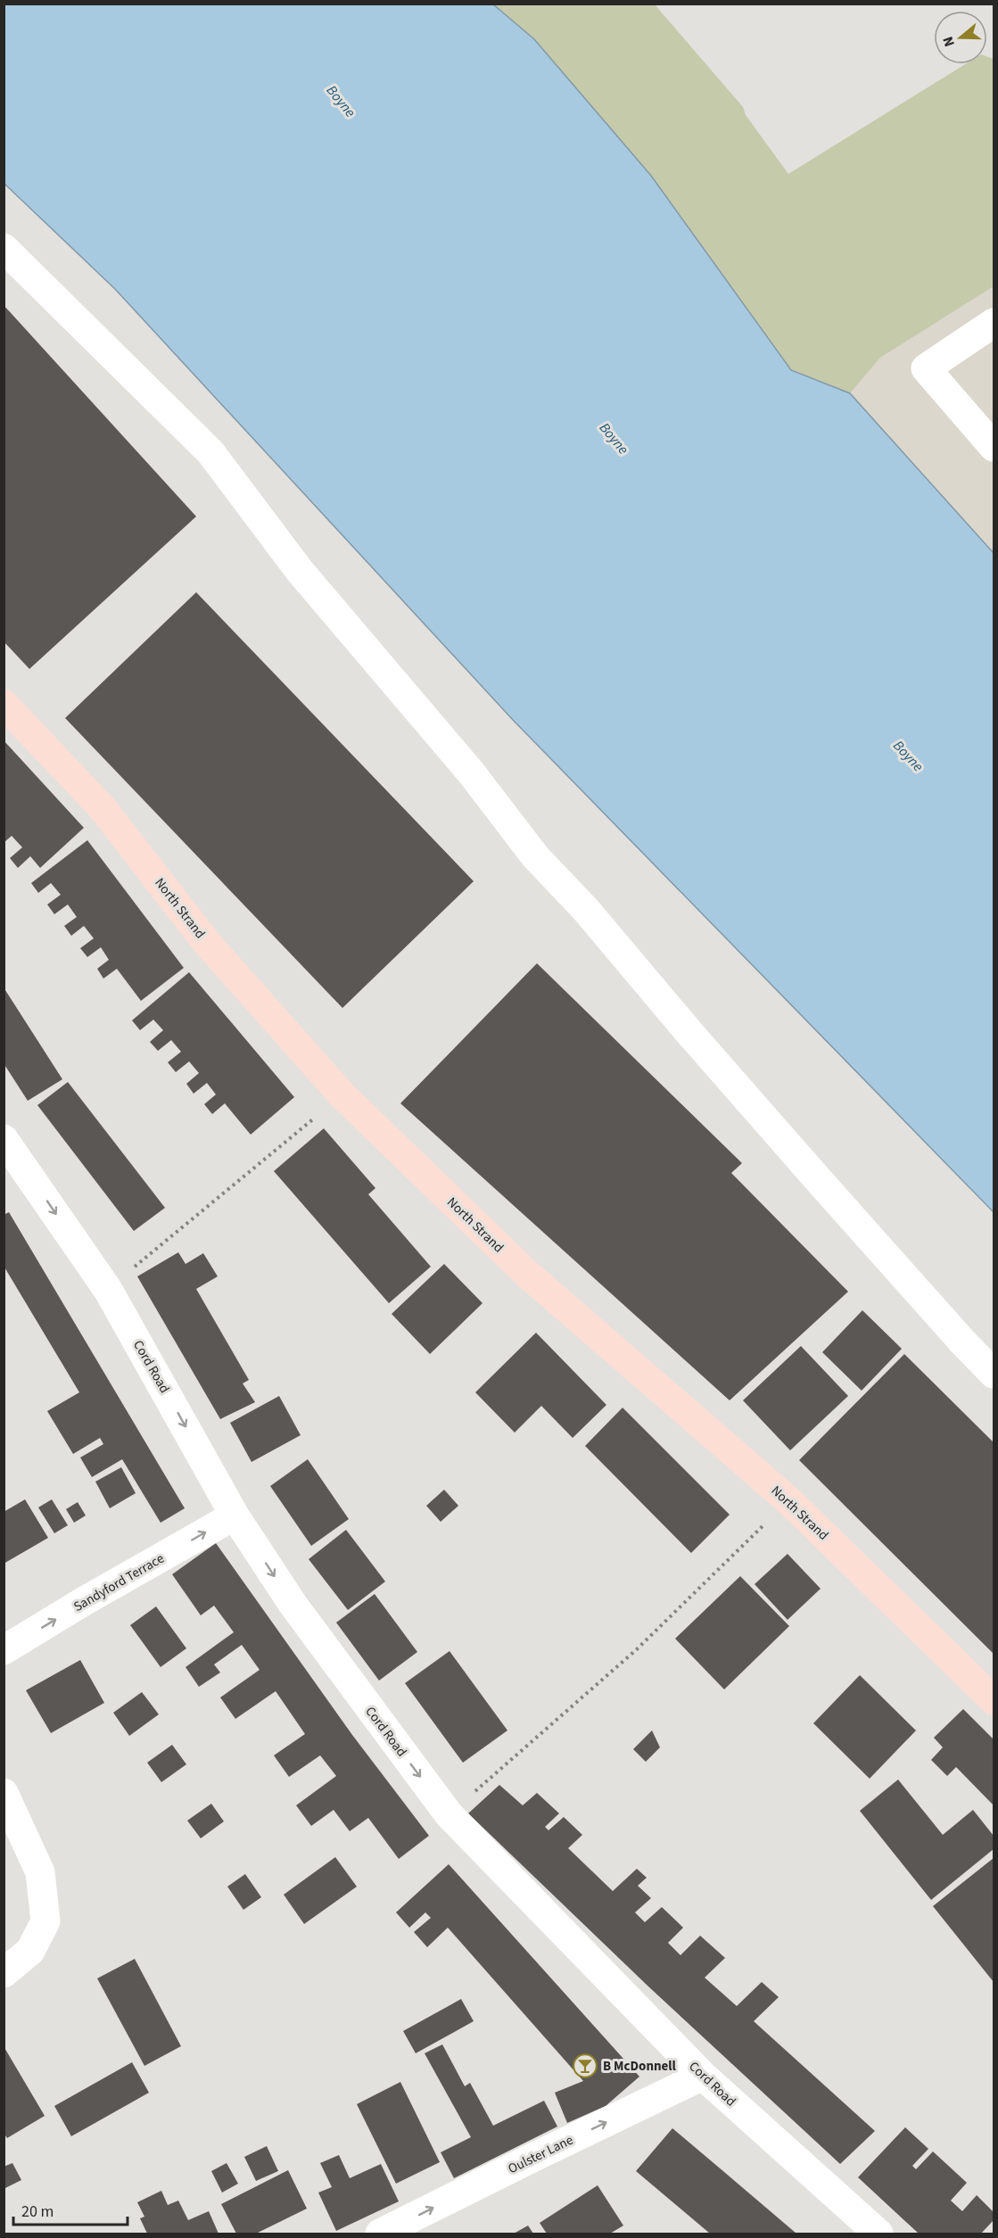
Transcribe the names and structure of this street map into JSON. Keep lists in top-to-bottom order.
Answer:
{
  "streets": {
    "main road": ["North Strand"],
    "street": ["Cord Road", "Sandyford Terrace", "Oulster Lane"]
  },
  "crossings": [
    ["Cord Road", "Sandyford Terrace"],
    ["Cord Road", "Oulster Lane"]
  ],
  "one_way": ["Cord Road", "Sandyford Terrace", "Oulster Lane"],
  "water": ["Boyne"],
  "places": {
    "bar": ["B McDonnell"]
  },
  "scale_bar": "20 m",
  "north": "left"
}
